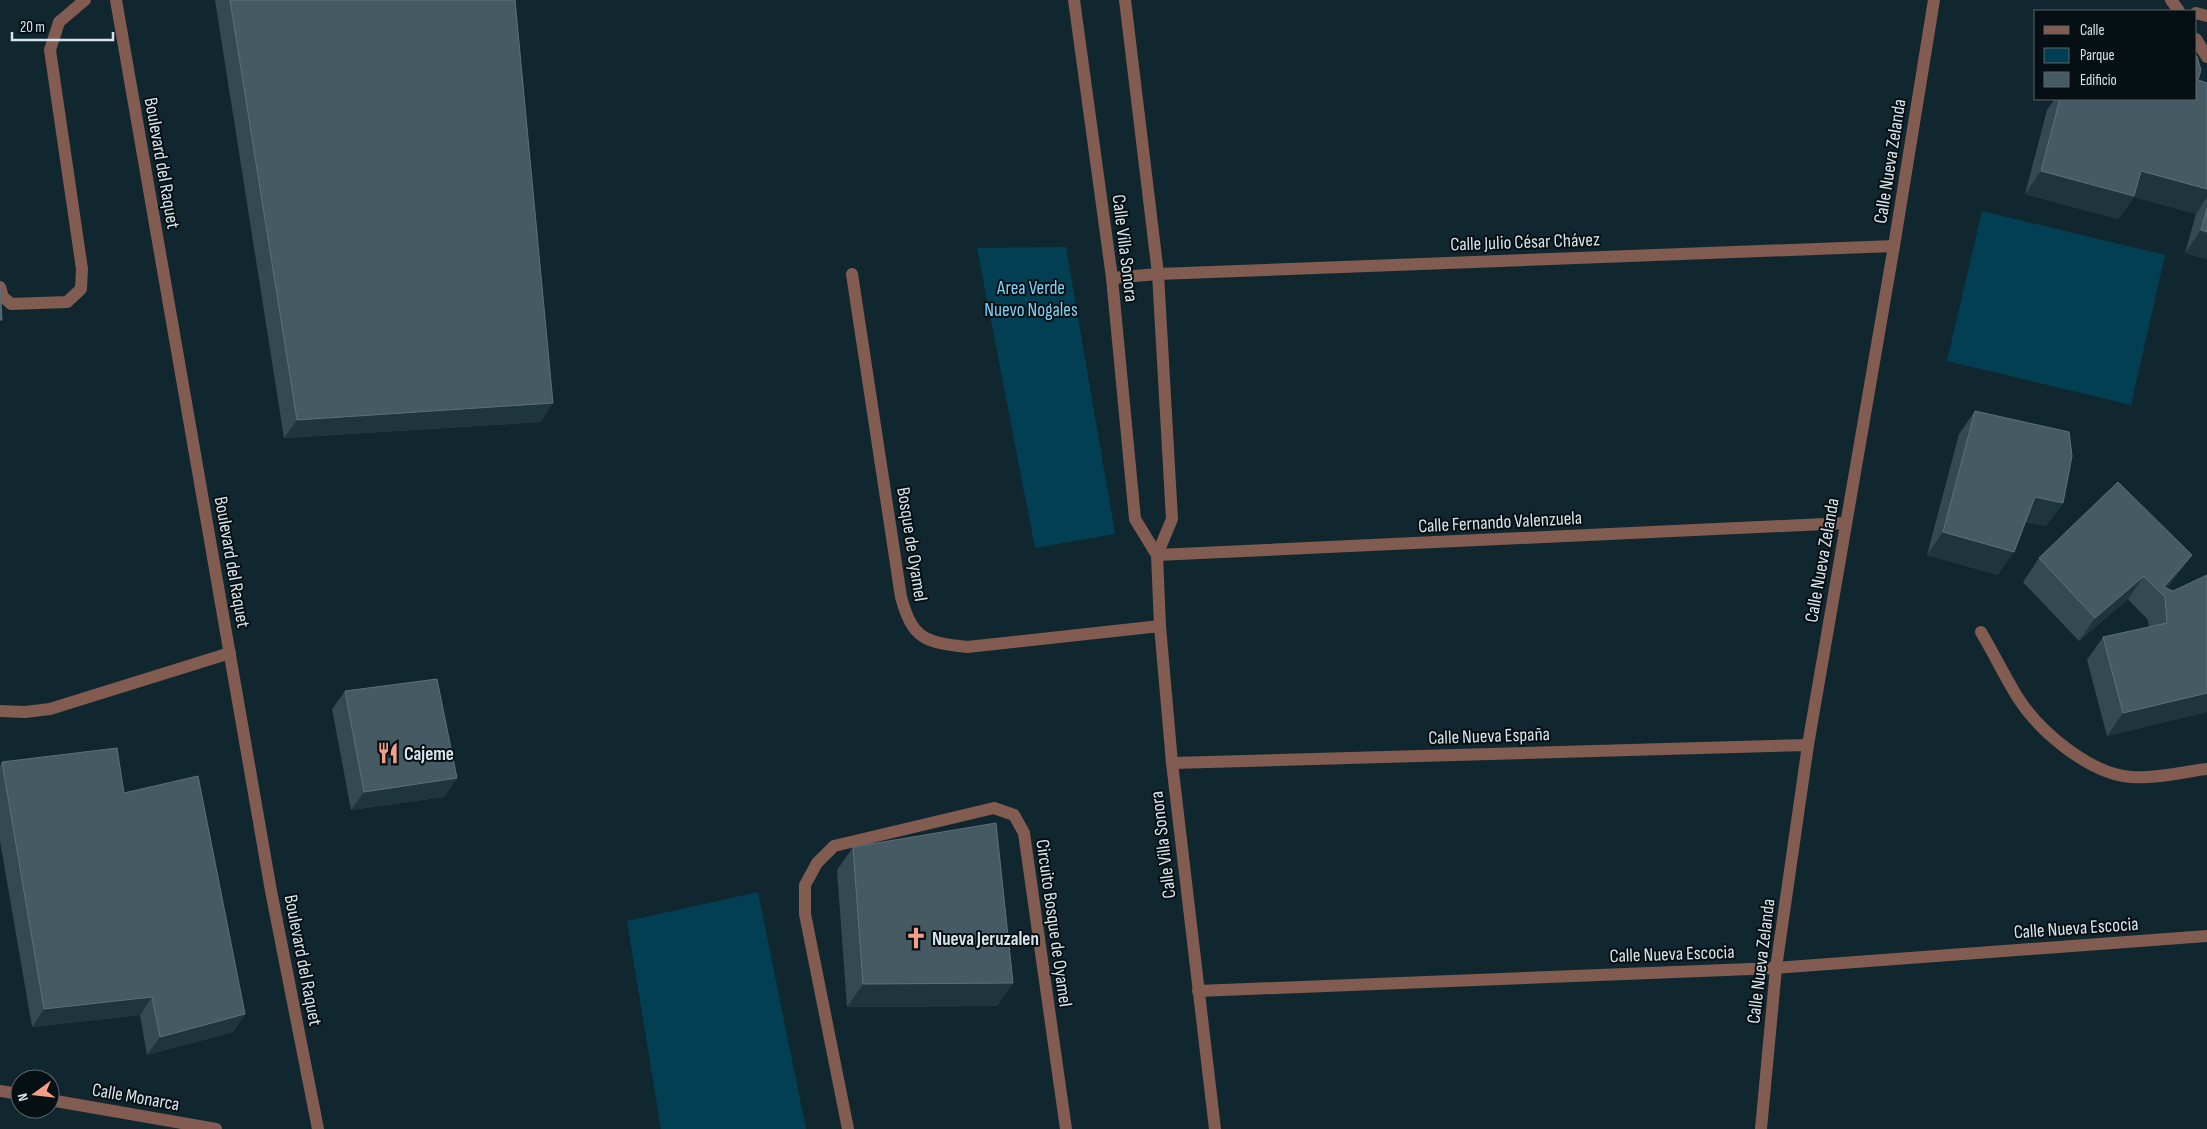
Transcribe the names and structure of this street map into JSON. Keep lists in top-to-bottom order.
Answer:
{
  "streets": {
    "street": [
      "Calle Nueva Zelanda",
      "Boulevard del Raquet",
      "Calle Julio César Chávez",
      "Calle Villa Sonora",
      "Calle Fernando Valenzuela",
      "Bosque de Oyamel",
      "Calle Nueva España",
      "Circuito Bosque de Oyamel",
      "Calle Nueva Escocia",
      "Calle Monarca"
    ]
  },
  "crossings": [
    ["Calle Nueva Zelanda", "Calle Julio César Chávez"],
    ["Calle Nueva Zelanda", "Calle Fernando Valenzuela"],
    ["Calle Nueva Zelanda", "Calle Nueva España"],
    ["Calle Nueva Zelanda", "Calle Nueva Escocia"],
    ["Calle Julio César Chávez", "Calle Villa Sonora"],
    ["Calle Villa Sonora", "Calle Fernando Valenzuela"],
    ["Calle Villa Sonora", "Bosque de Oyamel"],
    ["Calle Villa Sonora", "Calle Nueva España"],
    ["Calle Villa Sonora", "Calle Nueva Escocia"]
  ],
  "parks": ["Area Verde Nuevo Nogales"],
  "places": {
    "restaurant": ["Cajeme"],
    "church": ["Nueva Jeruzalen"]
  },
  "legend": ["Calle", "Parque", "Edificio"],
  "scale_bar": "20 m",
  "north": "left"
}
